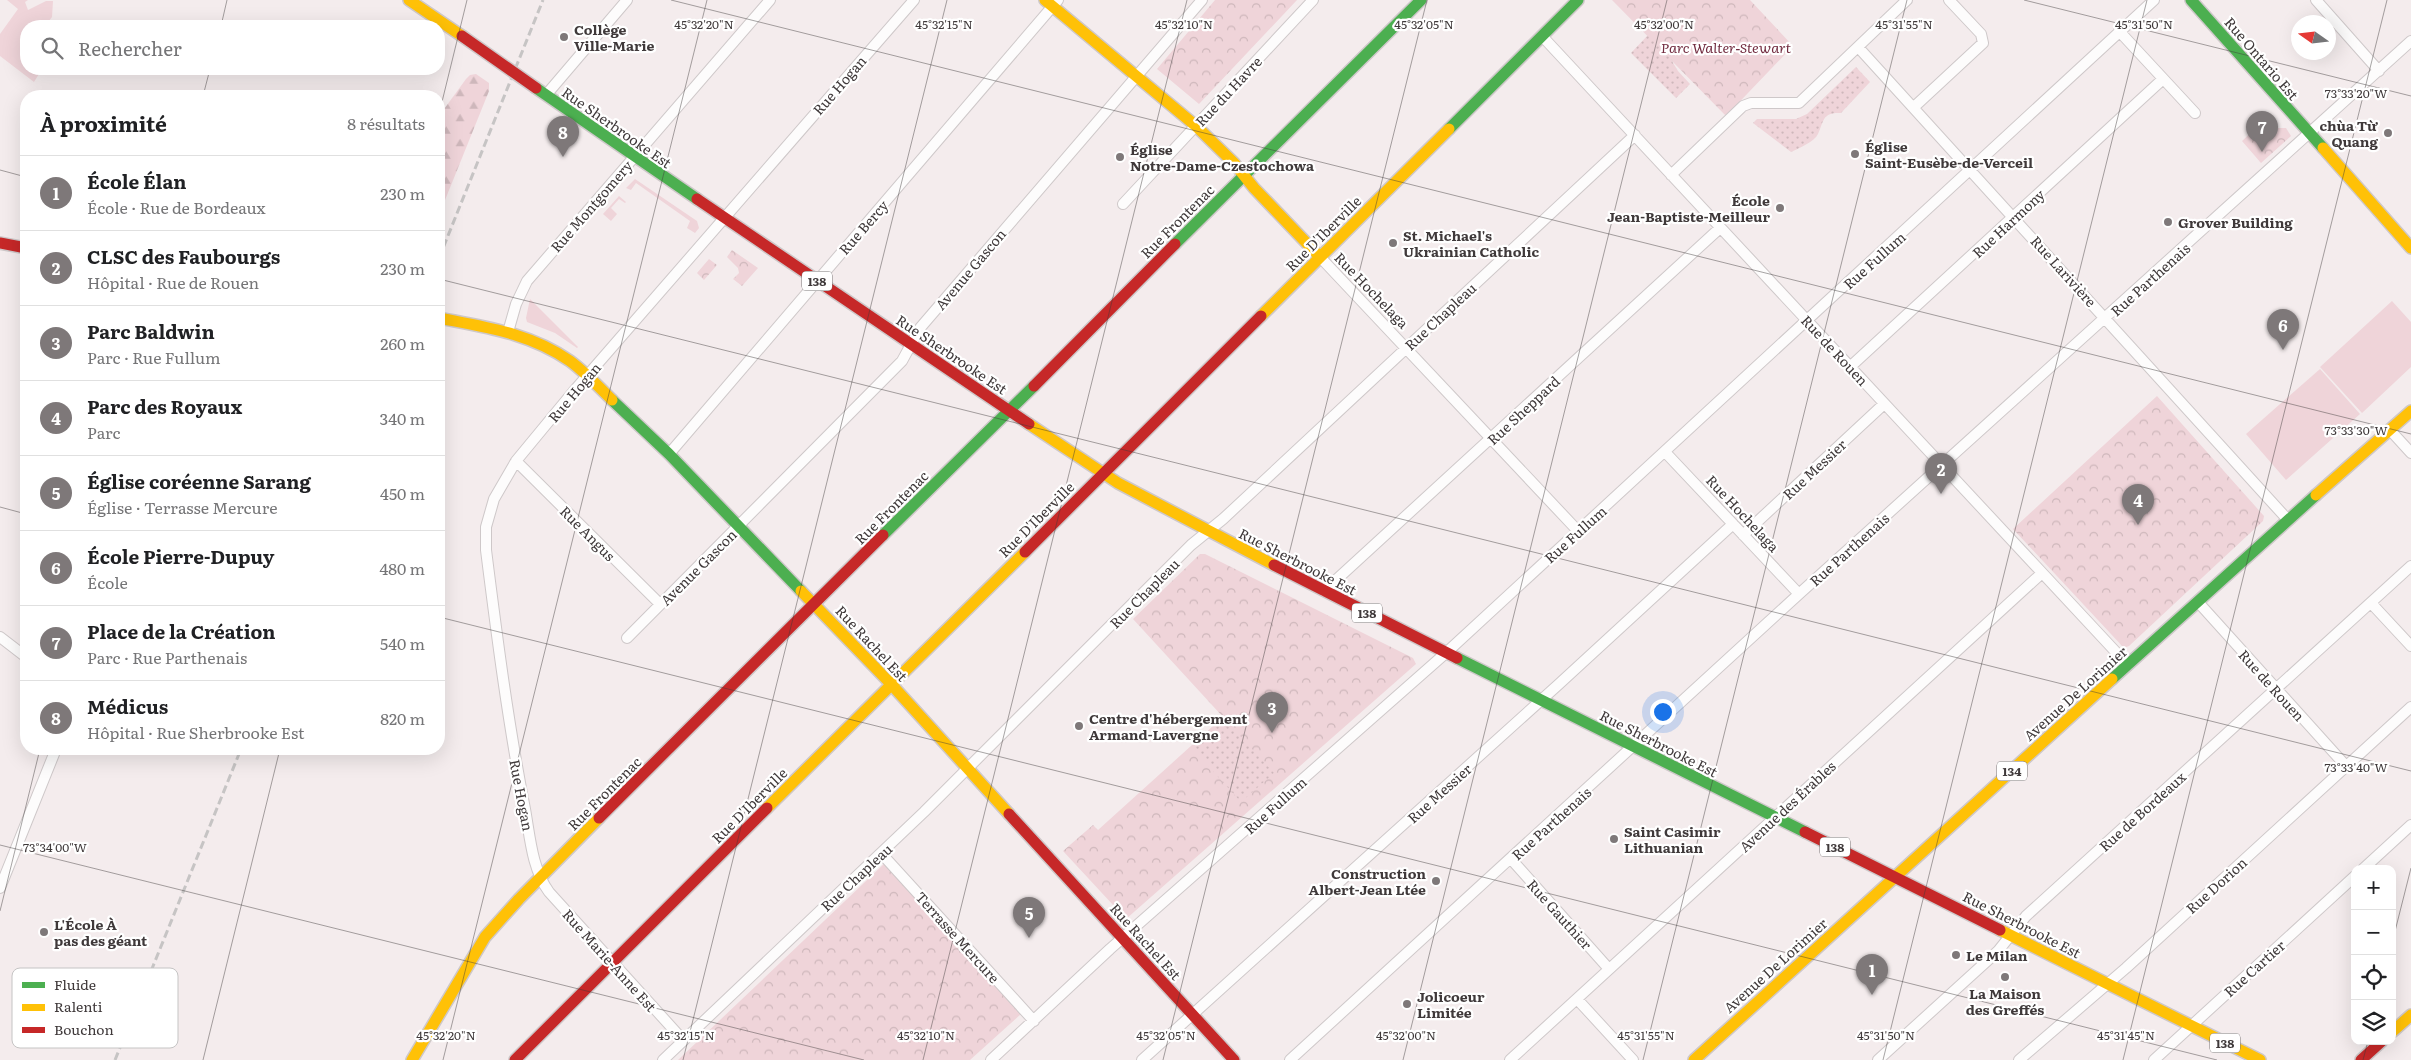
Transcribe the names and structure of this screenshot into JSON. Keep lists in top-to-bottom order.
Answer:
{
  "streets": {
    "main road": [
      "Rue Ontario Est",
      "Rue Sherbrooke Est",
      "Rue Frontenac",
      "Rue D'Iberville",
      "138",
      "Rue Hochelaga",
      "Rue Rachel Est",
      "Avenue De Lorimier",
      "134"
    ],
    "street": [
      "Rue Hogan",
      "Rue du Havre",
      "Rue Montgomery",
      "Rue Harmony",
      "Rue Bercy",
      "Rue Fullum",
      "Avenue Gascon",
      "Rue Larivière",
      "Rue Parthenais",
      "Rue Chapleau",
      "Rue de Rouen",
      "Rue Sheppard",
      "Rue Messier",
      "Rue Angus",
      "Avenue des Érables",
      "Rue de Bordeaux",
      "Rue Dorion",
      "Rue Gauthier",
      "Terrasse Mercure",
      "Rue Marie-Anne Est",
      "Rue Cartier"
    ]
  },
  "crossings": [
    ["Rue Ontario Est", "Rue Parthenais"],
    ["Rue Hogan", "Rue Sherbrooke Est"],
    ["Rue Hogan", "Rue Frontenac"],
    ["Rue Hogan", "Rue Angus"],
    ["Rue Hogan", "Rue Rachel Est"],
    ["Rue Hogan", "Rue Marie-Anne Est"],
    ["Rue du Havre", "Rue Hochelaga"],
    ["Rue Sherbrooke Est", "Rue Montgomery"],
    ["Rue Sherbrooke Est", "Rue Frontenac"],
    ["Rue Sherbrooke Est", "Rue Bercy"],
    ["Rue Sherbrooke Est", "Rue D'Iberville"],
    ["Rue Sherbrooke Est", "Rue Fullum"],
    ["Rue Sherbrooke Est", "Avenue Gascon"],
    ["Rue Sherbrooke Est", "Rue Parthenais"],
    ["Rue Sherbrooke Est", "Rue Chapleau"],
    ["Rue Sherbrooke Est", "Rue Sheppard"],
    ["Rue Sherbrooke Est", "Rue Messier"],
    ["Rue Sherbrooke Est", "Avenue De Lorimier"],
    ["Rue Sherbrooke Est", "Avenue des Érables"],
    ["Rue Sherbrooke Est", "Rue de Bordeaux"],
    ["Rue Sherbrooke Est", "Rue Dorion"],
    ["Rue Sherbrooke Est", "Rue Cartier"],
    ["Rue Montgomery", "Rue Rachel Est"],
    ["Rue Frontenac", "Rue Hochelaga"],
    ["Rue Frontenac", "Rue Rachel Est"],
    ["Rue Frontenac", "Rue Marie-Anne Est"],
    ["Rue Harmony", "Rue Larivière"],
    ["Rue Harmony", "Rue de Rouen"],
    ["Rue Bercy", "Rue Hochelaga"],
    ["Rue Bercy", "Rue Rachel Est"],
    ["Rue D'Iberville", "Rue Hochelaga"],
    ["Rue D'Iberville", "Rue de Rouen"],
    ["Rue D'Iberville", "Rue Rachel Est"],
    ["Rue D'Iberville", "Rue Marie-Anne Est"],
    ["Rue Fullum", "Rue Larivière"],
    ["Rue Fullum", "Rue Hochelaga"],
    ["Rue Fullum", "Rue de Rouen"],
    ["Rue Fullum", "Rue Rachel Est"],
    ["Rue Fullum", "Terrasse Mercure"],
    ["Avenue Gascon", "Rue Hochelaga"],
    ["Avenue Gascon", "Rue Angus"],
    ["Avenue Gascon", "Rue Rachel Est"],
    ["Rue Larivière", "Rue Parthenais"],
    ["Rue Larivière", "Avenue De Lorimier"],
    ["Rue Parthenais", "Rue Hochelaga"],
    ["Rue Parthenais", "Rue de Rouen"],
    ["Rue Parthenais", "Rue Gauthier"],
    ["Rue Hochelaga", "Rue Chapleau"],
    ["Rue Hochelaga", "Rue Sheppard"],
    ["Rue Hochelaga", "Rue Messier"],
    ["Rue Chapleau", "Rue de Rouen"],
    ["Rue Chapleau", "Rue Rachel Est"],
    ["Rue Chapleau", "Terrasse Mercure"],
    ["Rue Chapleau", "Rue Marie-Anne Est"],
    ["Rue de Rouen", "Rue Sheppard"],
    ["Rue de Rouen", "Rue Messier"],
    ["Rue de Rouen", "Avenue De Lorimier"],
    ["Rue de Rouen", "Avenue des Érables"],
    ["Rue de Rouen", "Rue de Bordeaux"],
    ["Rue de Rouen", "Rue Dorion"],
    ["Rue Messier", "Rue Rachel Est"],
    ["Avenue des Érables", "Rue Gauthier"]
  ],
  "parks": ["Parc Walter-Stewart"],
  "places": [
    "Collège Ville-Marie",
    "chùa Từ Quang",
    "Église Saint-Eusèbe-de-Verceil",
    "Église Notre-Dame-Czestochowa",
    "École Jean-Baptiste-Meilleur",
    "Grover Building",
    "St. Michael's Ukrainian Catholic",
    "Centre d'hébergement Armand-Lavergne",
    "Saint Casimir Lithuanian",
    "Construction Albert-Jean Ltée",
    "L'École À pas des géant",
    "Le Milan",
    "La Maison des Greffés",
    "Jolicoeur Limitée"
  ],
  "legend": ["Fluide", "Ralenti", "Bouchon"],
  "north": "left",
  "page": {
    "search": "Rechercher",
    "heading": ["À proximité", "8 résultats"],
    "pins": [
      "7",
      "8",
      "6",
      "2",
      "4",
      "3",
      "5",
      "1"
    ],
    "list": [
      {
        "mark": "1",
        "name": "École Élan",
        "note": "École · Rue de Bordeaux",
        "value": "230 m"
      },
      {
        "mark": "2",
        "name": "CLSC des Faubourgs",
        "note": "Hôpital · Rue de Rouen",
        "value": "230 m"
      },
      {
        "mark": "3",
        "name": "Parc Baldwin",
        "note": "Parc · Rue Fullum",
        "value": "260 m"
      },
      {
        "mark": "4",
        "name": "Parc des Royaux",
        "note": "Parc",
        "value": "340 m"
      },
      {
        "mark": "5",
        "name": "Église coréenne Sarang",
        "note": "Église · Terrasse Mercure",
        "value": "450 m"
      },
      {
        "mark": "6",
        "name": "École Pierre-Dupuy",
        "note": "École",
        "value": "480 m"
      },
      {
        "mark": "7",
        "name": "Place de la Création",
        "note": "Parc · Rue Parthenais",
        "value": "540 m"
      },
      {
        "mark": "8",
        "name": "Médicus",
        "note": "Hôpital · Rue Sherbrooke Est",
        "value": "820 m"
      }
    ],
    "map_buttons": ["+", "−"]
  },
  "coordinates": [
    "45°32'20\"N",
    "45°32'15\"N",
    "45°32'10\"N",
    "45°32'05\"N",
    "45°32'00\"N",
    "45°31'55\"N",
    "45°31'50\"N",
    "73°33'20\"W",
    "73°33'30\"W",
    "73°33'40\"W",
    "73°34'00\"W",
    "45°31'45\"N"
  ]
}
